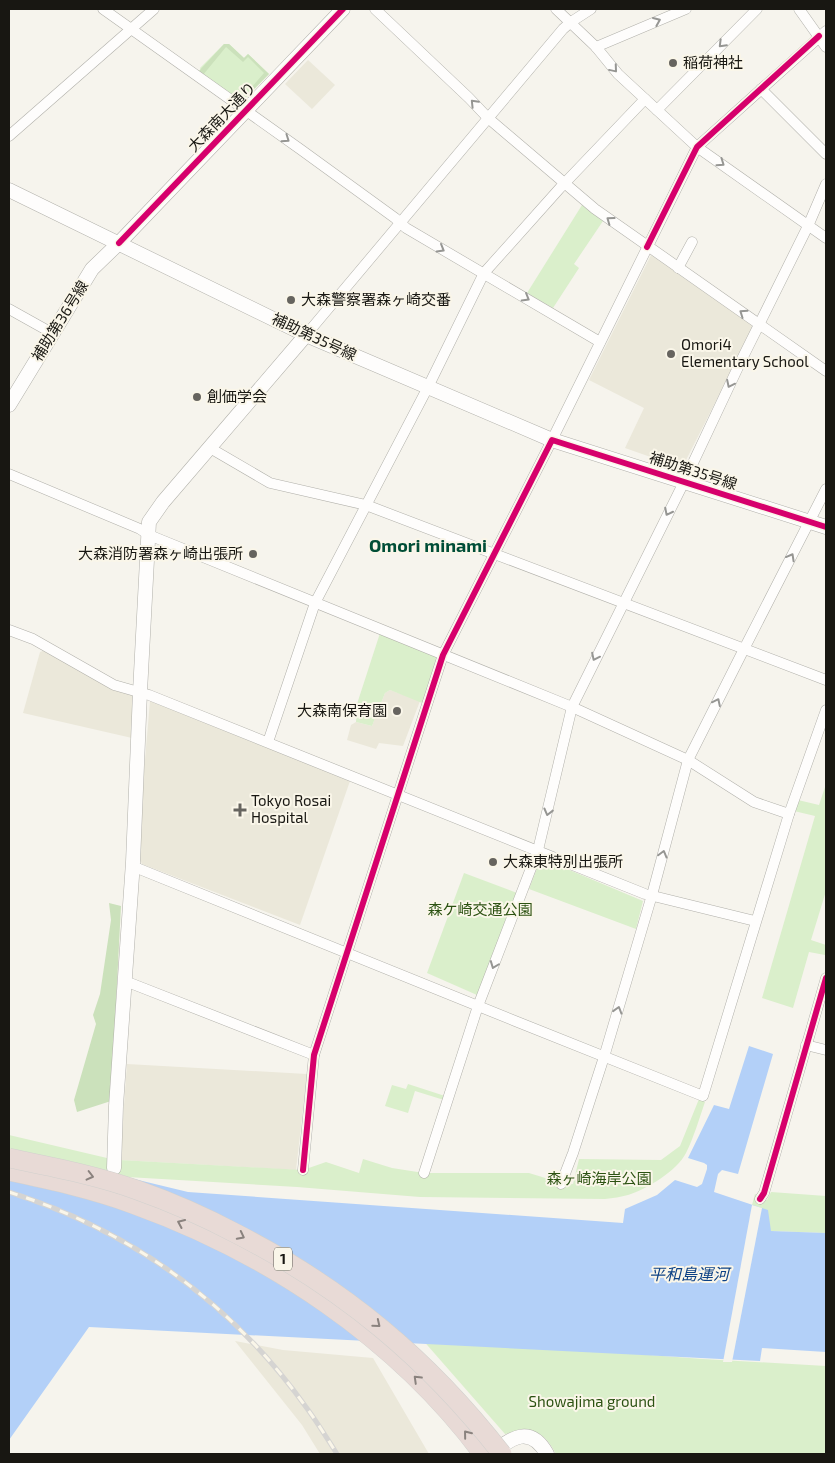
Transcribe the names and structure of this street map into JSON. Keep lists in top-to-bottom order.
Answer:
{
  "streets": {
    "highway": ["1"],
    "street": ["大森南大通り", "補助第36号線", "補助第35号線"]
  },
  "crossings": [
    ["大森南大通り", "補助第36号線"],
    ["大森南大通り", "補助第35号線"],
    ["補助第36号線", "補助第35号線"]
  ],
  "districts": ["Omori minami"],
  "water": ["平和島運河"],
  "parks": ["森ケ崎交通公園", "森ヶ崎海岸公園", "Showajima ground"],
  "places": {
    "other": [
      "稲荷神社",
      "大森警察署森ヶ崎交番",
      "Omori4 Elementary School",
      "創価学会",
      "大森消防署森ヶ崎出張所",
      "大森南保育園",
      "大森東特別出張所"
    ],
    "health": ["Tokyo Rosai Hospital"]
  }
}
